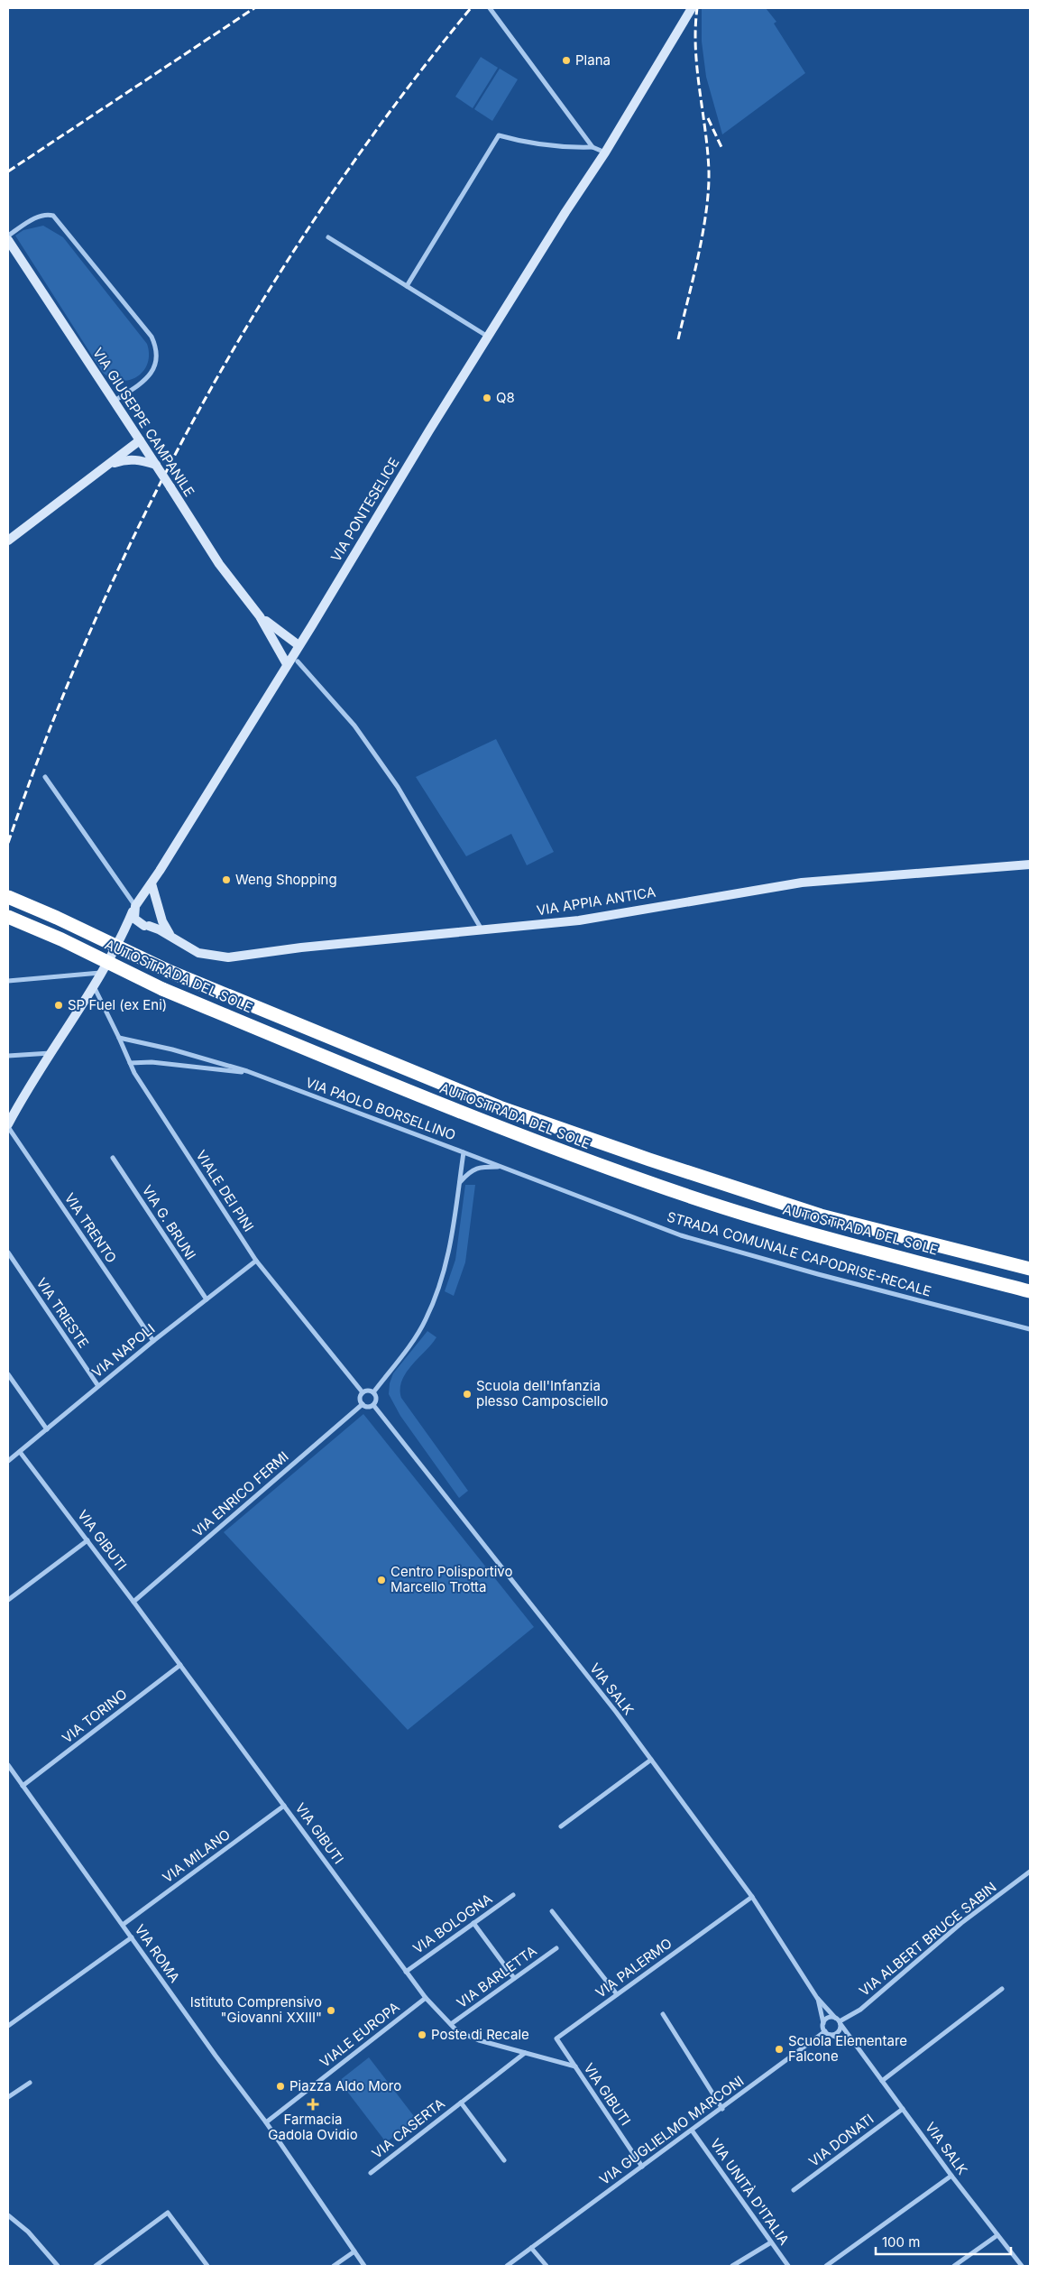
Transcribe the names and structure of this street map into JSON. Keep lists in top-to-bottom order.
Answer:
{
  "streets": {
    "highway": ["AUTOSTRADA DEL SOLE"],
    "street": [
      "VIA GIUSEPPE CAMPANILE",
      "VIA PONTESELICE",
      "VIA APPIA ANTICA",
      "VIA PAOLO BORSELLINO",
      "VIALE DEI PINI",
      "VIA G. BRUNI",
      "VIA TRENTO",
      "STRADA COMUNALE CAPODRISE-RECALE",
      "VIA TRIESTE",
      "VIA NAPOLI",
      "VIA ENRICO FERMI",
      "VIA GIBUTI",
      "VIA SALK",
      "VIA TORINO",
      "VIA MILANO",
      "VIA BOLOGNA",
      "VIA ALBERT BRUCE SABIN",
      "VIA ROMA",
      "VIA PALERMO",
      "VIA BARLETTA",
      "VIALE EUROPA",
      "VIA CASERTA",
      "VIA GUGLIELMO MARCONI",
      "VIA DONATI",
      "VIA UNITÀ D'ITALIA"
    ]
  },
  "crossings": [
    ["VIA GIUSEPPE CAMPANILE", "VIA PONTESELICE"],
    ["VIA PONTESELICE", "VIA APPIA ANTICA"],
    ["VIA PONTESELICE", "VIALE DEI PINI"],
    ["VIA PONTESELICE", "VIA TRENTO"],
    ["VIA PAOLO BORSELLINO", "VIALE DEI PINI"],
    ["VIA PAOLO BORSELLINO", "STRADA COMUNALE CAPODRISE-RECALE"],
    ["VIA PAOLO BORSELLINO", "VIA ENRICO FERMI"],
    ["VIA PAOLO BORSELLINO", "VIA SALK"],
    ["VIALE DEI PINI", "VIA NAPOLI"],
    ["VIALE DEI PINI", "VIA ENRICO FERMI"],
    ["VIALE DEI PINI", "VIA SALK"],
    ["VIA G. BRUNI", "VIA NAPOLI"],
    ["VIA TRENTO", "VIA NAPOLI"],
    ["VIA TRIESTE", "VIA NAPOLI"],
    ["VIA NAPOLI", "VIA GIBUTI"],
    ["VIA ENRICO FERMI", "VIA GIBUTI"],
    ["VIA ENRICO FERMI", "VIA SALK"],
    ["VIA GIBUTI", "VIA TORINO"],
    ["VIA GIBUTI", "VIA MILANO"],
    ["VIA GIBUTI", "VIA BOLOGNA"],
    ["VIA GIBUTI", "VIA PALERMO"],
    ["VIA GIBUTI", "VIA BARLETTA"],
    ["VIA GIBUTI", "VIALE EUROPA"],
    ["VIA GIBUTI", "VIA CASERTA"],
    ["VIA GIBUTI", "VIA GUGLIELMO MARCONI"],
    ["VIA SALK", "VIA ALBERT BRUCE SABIN"],
    ["VIA SALK", "VIA PALERMO"],
    ["VIA SALK", "VIA GUGLIELMO MARCONI"],
    ["VIA SALK", "VIA DONATI"],
    ["VIA TORINO", "VIA ROMA"],
    ["VIA MILANO", "VIA ROMA"],
    ["VIA ALBERT BRUCE SABIN", "VIA GUGLIELMO MARCONI"],
    ["VIA ROMA", "VIALE EUROPA"],
    ["VIA GUGLIELMO MARCONI", "VIA UNITÀ D'ITALIA"]
  ],
  "places": {
    "other": [
      "Plana",
      "Q8",
      "Weng Shopping",
      "SP Fuel (ex Eni)",
      "Scuola dell'Infanzia plesso Camposciello",
      "Centro Polisportivo Marcello Trotta",
      "Istituto Comprensivo \"Giovanni XXIII\"",
      "Poste di Recale",
      "Scuola Elementare Falcone",
      "Piazza Aldo Moro"
    ],
    "health": ["Farmacia Gadola Ovidio"]
  },
  "scale_bar": "100 m"
}
